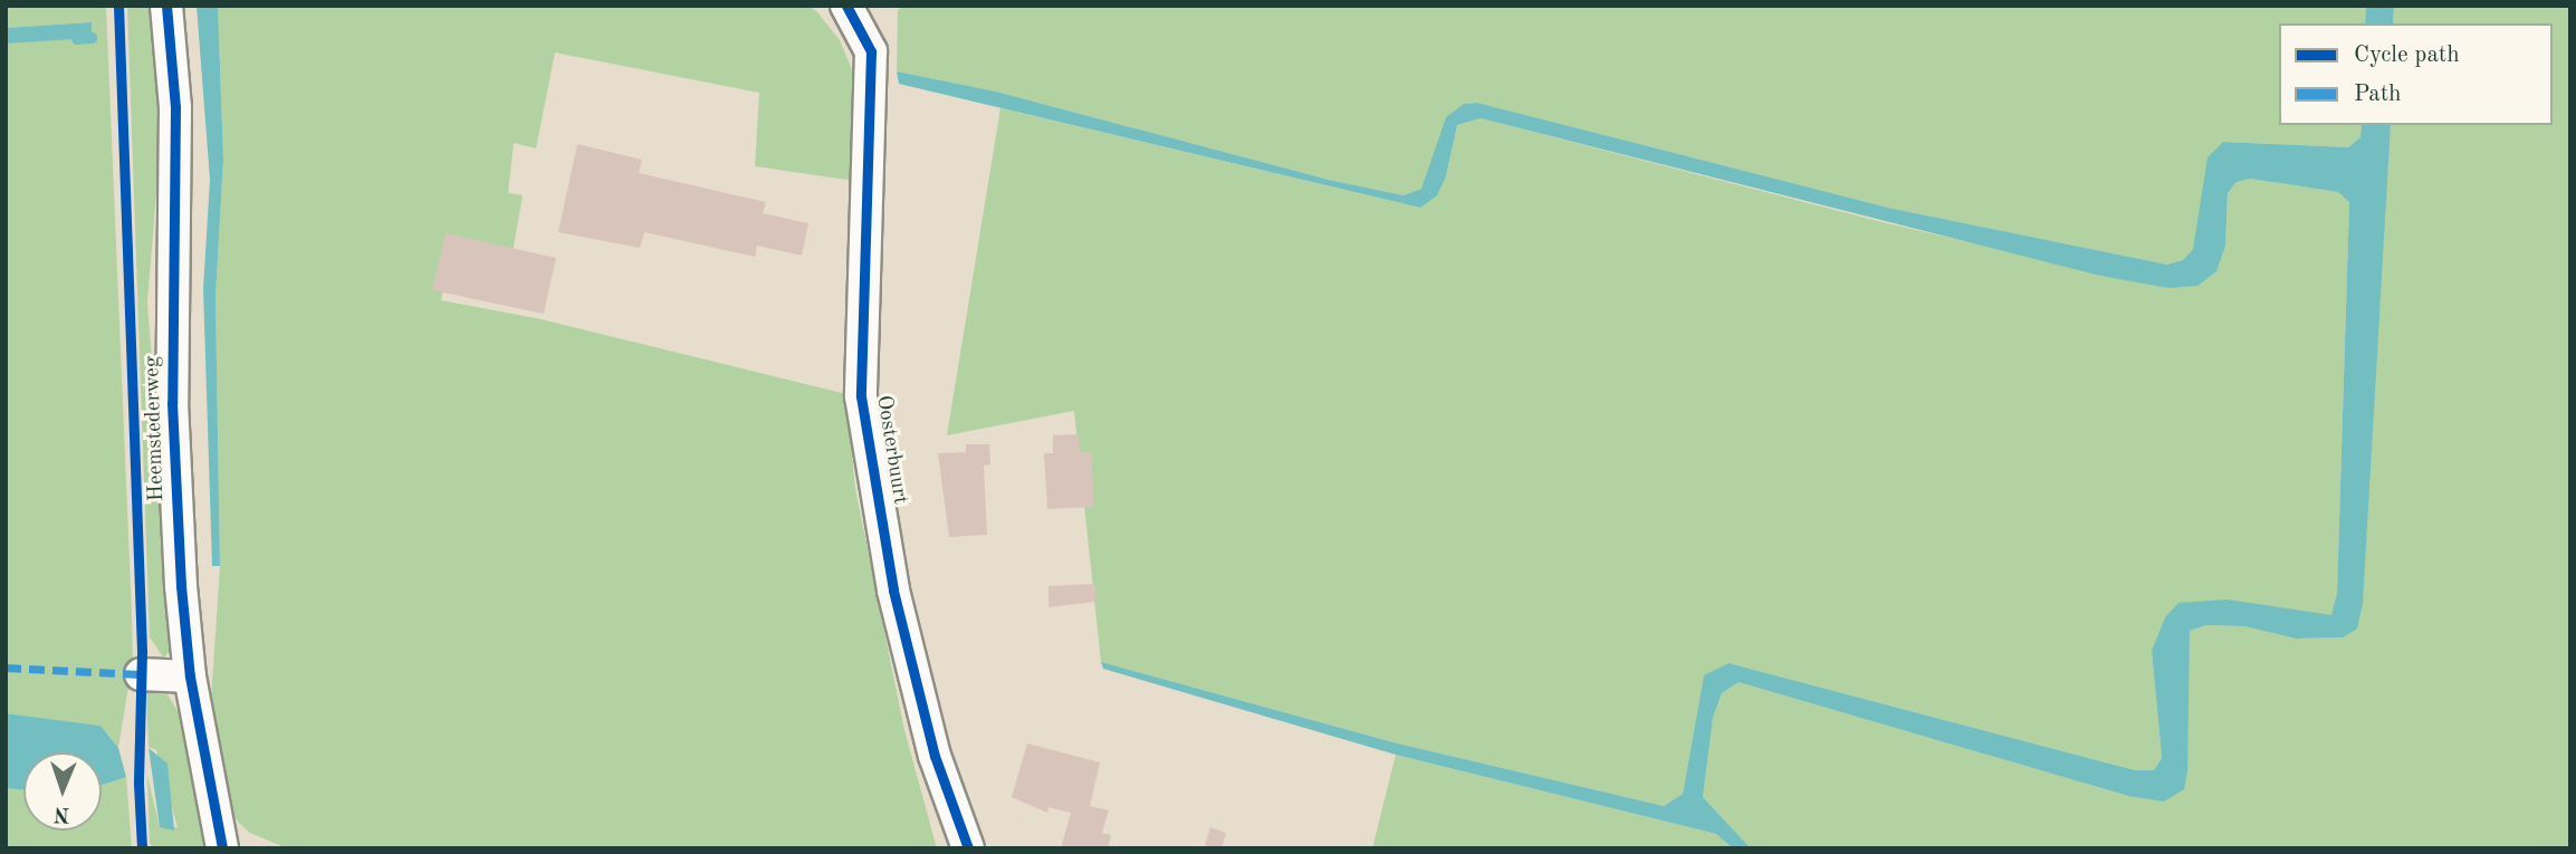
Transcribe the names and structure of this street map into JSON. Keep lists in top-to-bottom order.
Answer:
{
  "streets": {
    "street": ["Heemstederweg", "Oosterbuurt"]
  },
  "legend": ["Cycle path", "Path"],
  "north": "bottom"
}
